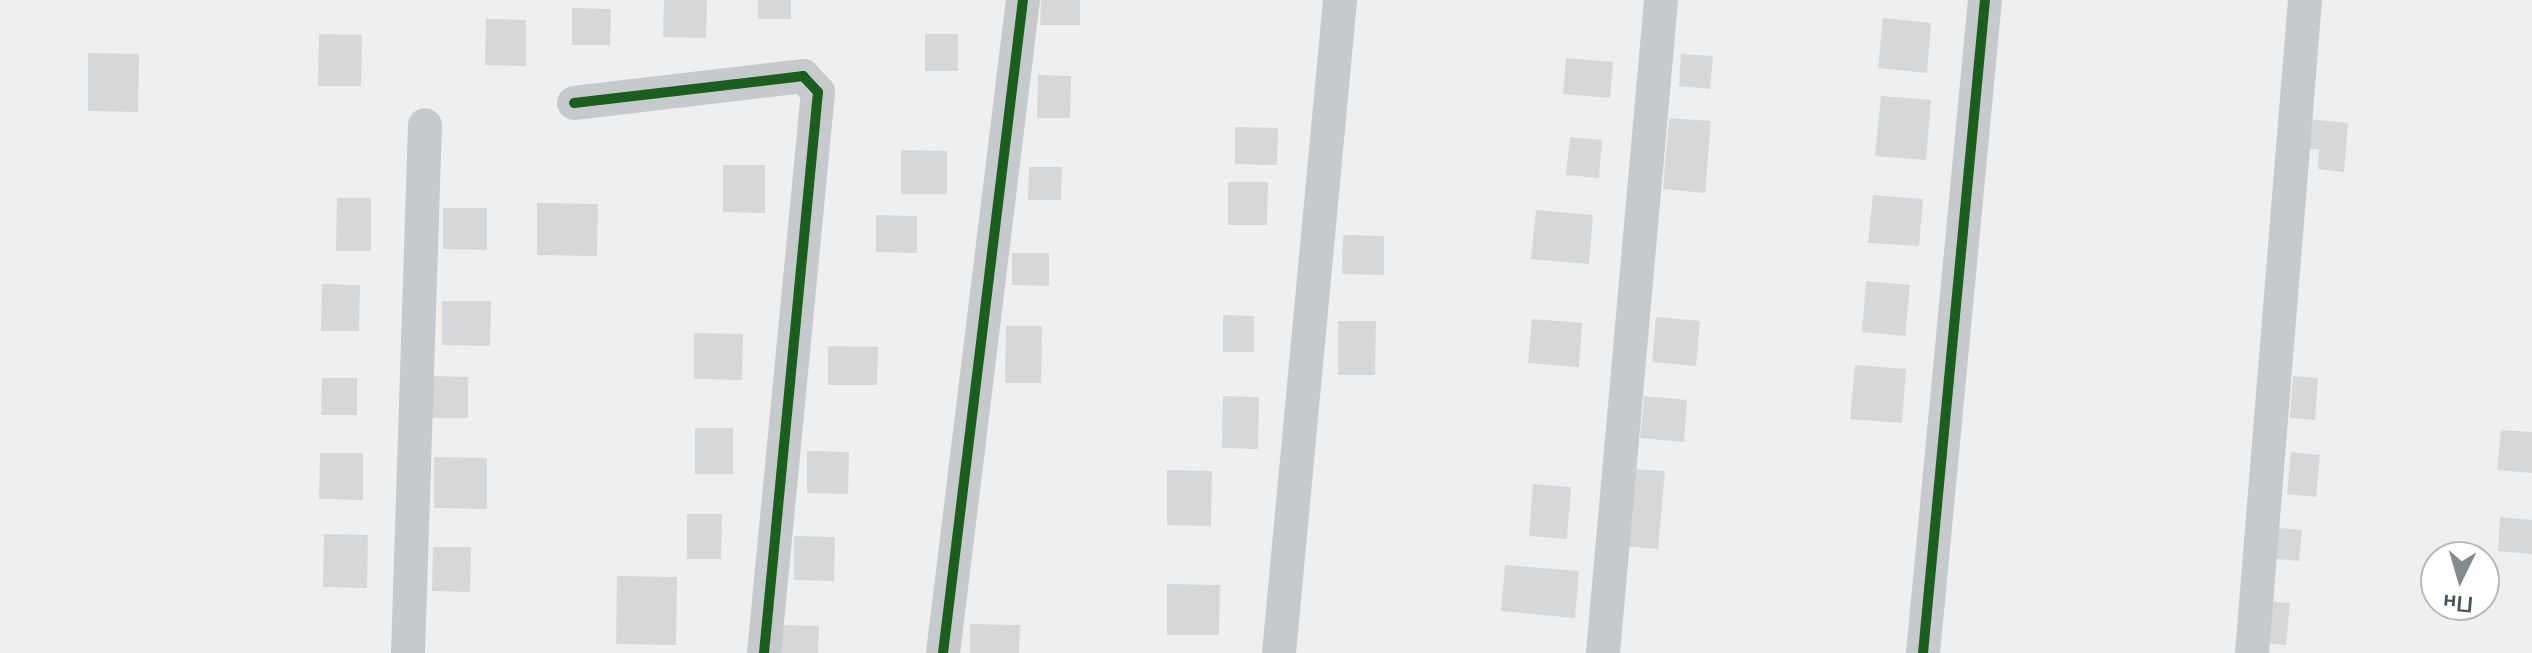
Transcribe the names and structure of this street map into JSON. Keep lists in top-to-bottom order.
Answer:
{
  "north": "bottom"
}
